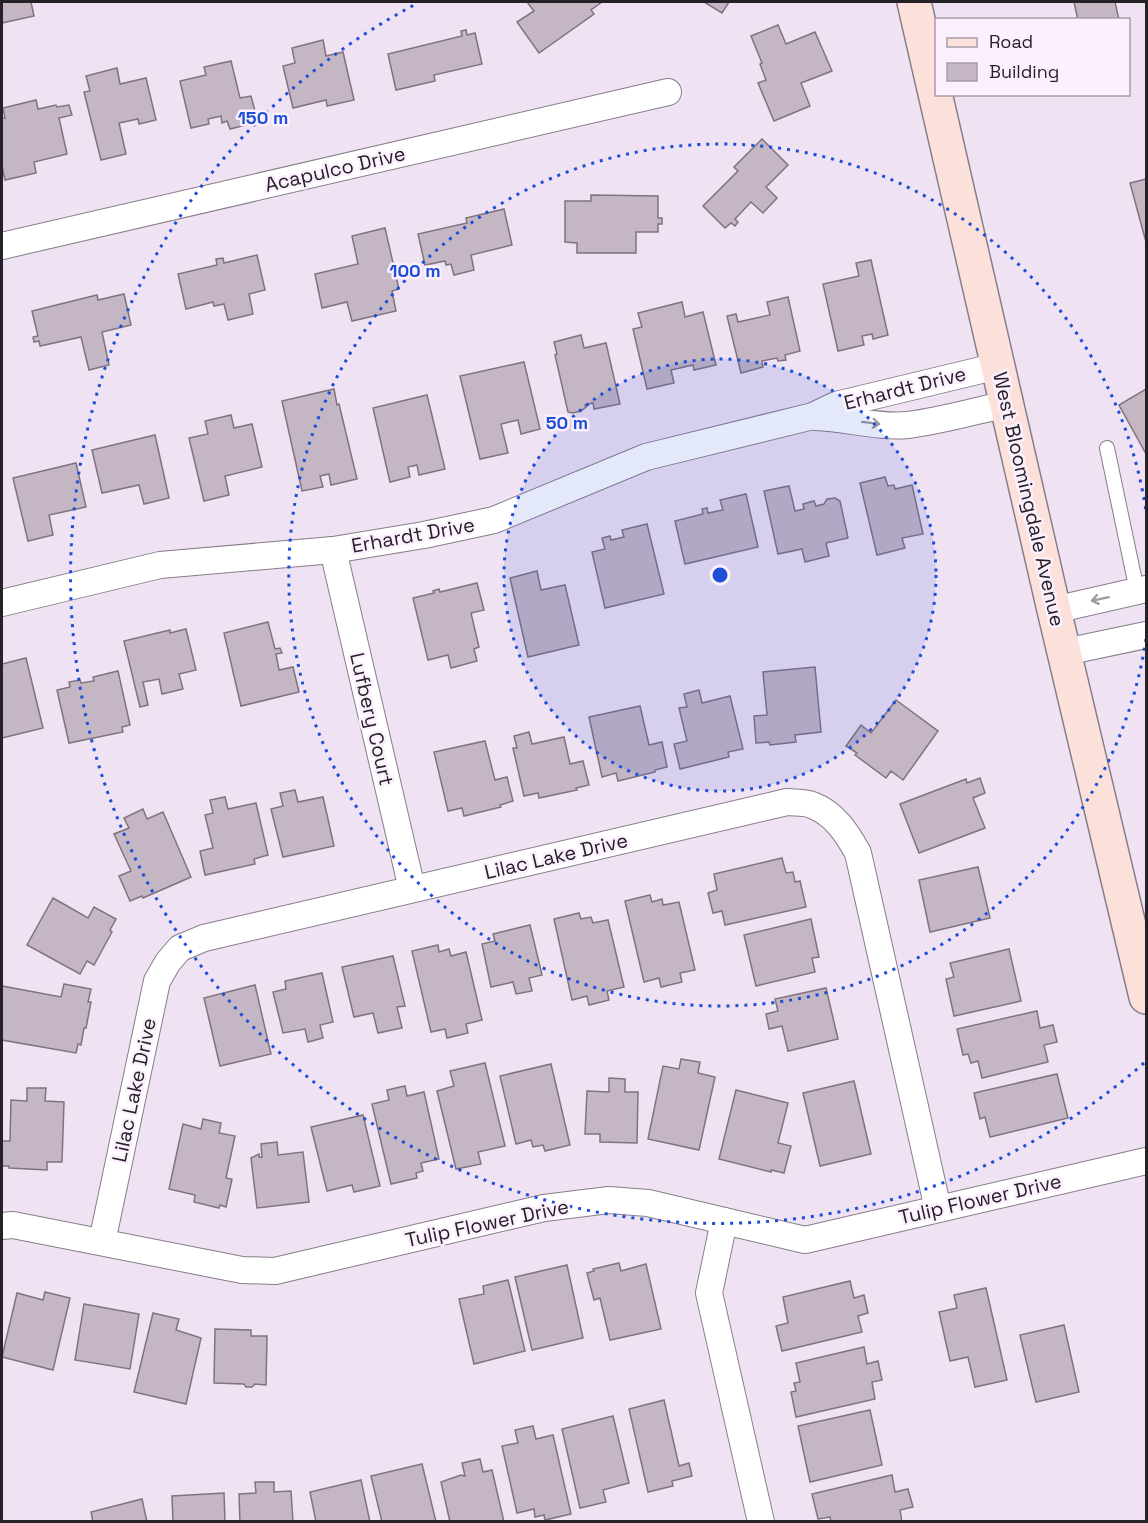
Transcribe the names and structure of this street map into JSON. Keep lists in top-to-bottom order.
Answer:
{
  "streets": {
    "main road": ["West Bloomingdale Avenue"],
    "street": [
      "Acapulco Drive",
      "Erhardt Drive",
      "Lufbery Court",
      "Lilac Lake Drive",
      "Tulip Flower Drive"
    ]
  },
  "crossings": [
    ["Erhardt Drive", "West Bloomingdale Avenue"],
    ["Erhardt Drive", "Lufbery Court"],
    ["Lufbery Court", "Lilac Lake Drive"],
    ["Lilac Lake Drive", "Tulip Flower Drive"]
  ],
  "legend": ["Road", "Building"],
  "rings": ["150 m", "100 m", "50 m"]
}
